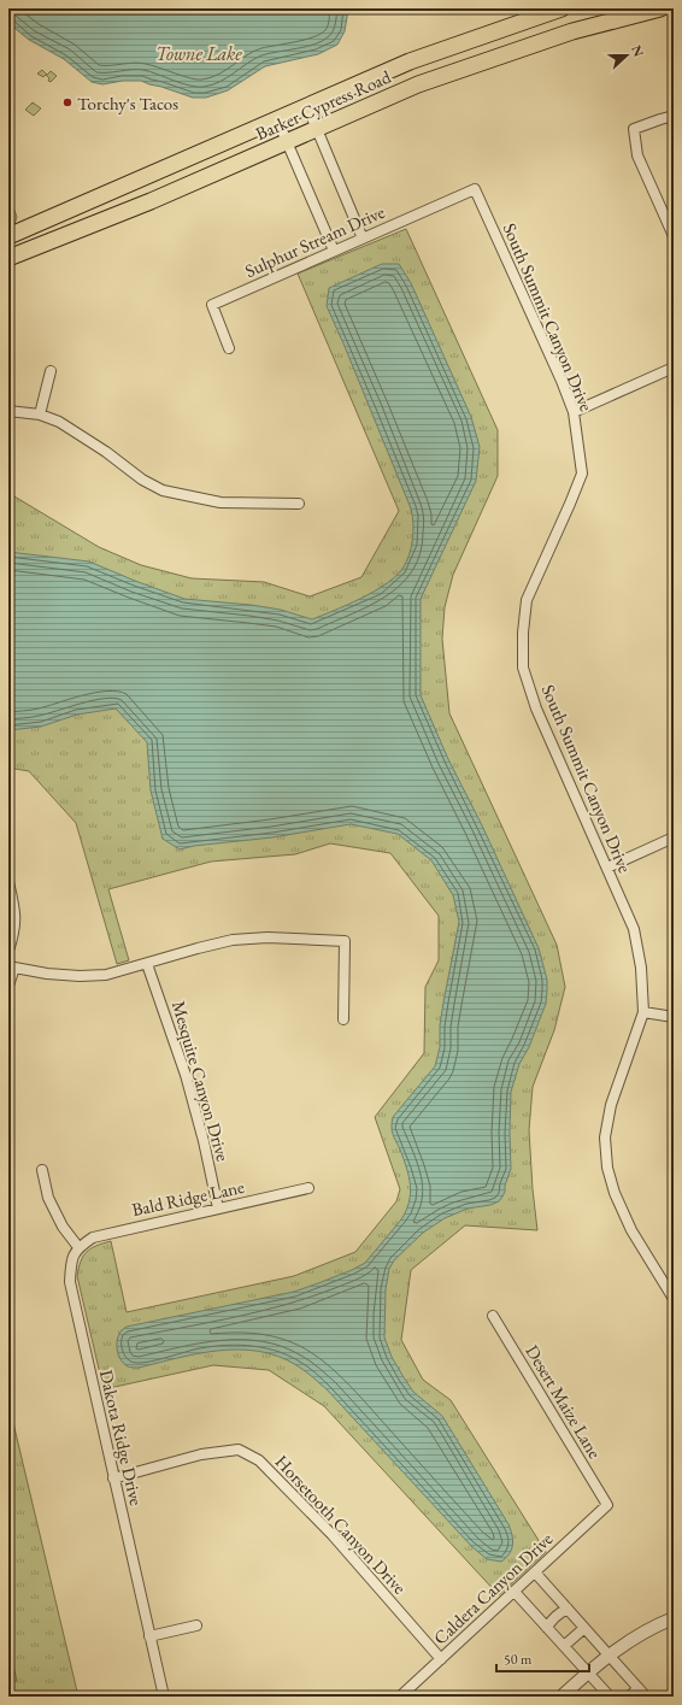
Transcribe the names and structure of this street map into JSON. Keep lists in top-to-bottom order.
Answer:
{
  "streets": {
    "main road": ["Barker Cypress Road"],
    "street": [
      "Sulphur Stream Drive",
      "South Summit Canyon Drive",
      "Mesquite Canyon Drive",
      "Bald Ridge Lane",
      "Desert Maize Lane",
      "Dakota Ridge Drive",
      "Horsetooth Canyon Drive",
      "Caldera Canyon Drive"
    ]
  },
  "crossings": [
    ["Sulphur Stream Drive", "South Summit Canyon Drive"],
    ["Mesquite Canyon Drive", "Bald Ridge Lane"],
    ["Bald Ridge Lane", "Dakota Ridge Drive"],
    ["Desert Maize Lane", "Caldera Canyon Drive"],
    ["Dakota Ridge Drive", "Horsetooth Canyon Drive"],
    ["Horsetooth Canyon Drive", "Caldera Canyon Drive"]
  ],
  "water": ["Towne Lake"],
  "places": ["Torchy's Tacos"],
  "scale_bar": "50 m",
  "north": "right"
}
